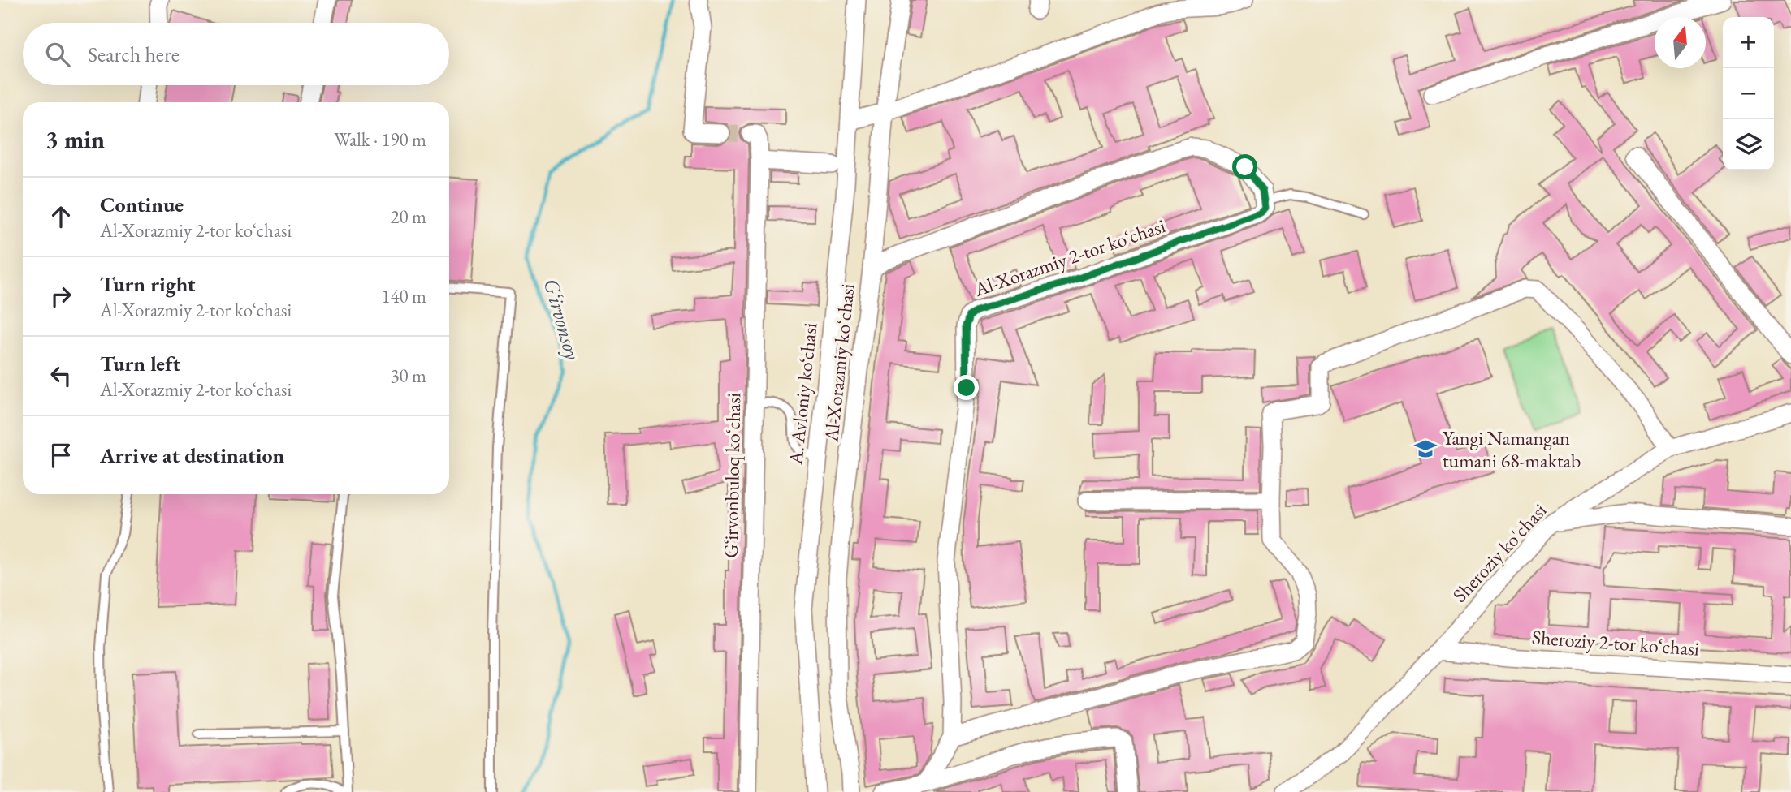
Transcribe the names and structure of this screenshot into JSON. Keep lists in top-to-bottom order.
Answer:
{
  "streets": {
    "street": [
      "Al-Xorazmiy 2-tor koʻchasi",
      "Al-Xorazmiy koʻchasi",
      "A. Avloniy ko‘chasi",
      "Gʻirvonbuloq koʻchasi",
      "Sheroziy ko'chasi",
      "Sheroziy 2-tor koʻchasi"
    ]
  },
  "crossings": [
    ["Al-Xorazmiy 2-tor koʻchasi", "Al-Xorazmiy koʻchasi"],
    ["Sheroziy ko'chasi", "Sheroziy 2-tor koʻchasi"]
  ],
  "water": ["G‘irvonsoy"],
  "places": {
    "school or university": ["Yangi Namangan tumani 68-maktab"]
  },
  "north": "top",
  "page": {
    "map_buttons": ["+", "−"],
    "search": "Search here",
    "heading": ["3 min", "Walk · 190 m"],
    "list": [
      ["Continue", "Al-Xorazmiy 2-tor koʻchasi", "20 m"],
      ["Turn right", "Al-Xorazmiy 2-tor koʻchasi", "140 m"],
      ["Turn left", "Al-Xorazmiy 2-tor koʻchasi", "30 m"],
      "Arrive at destination"
    ]
  }
}
